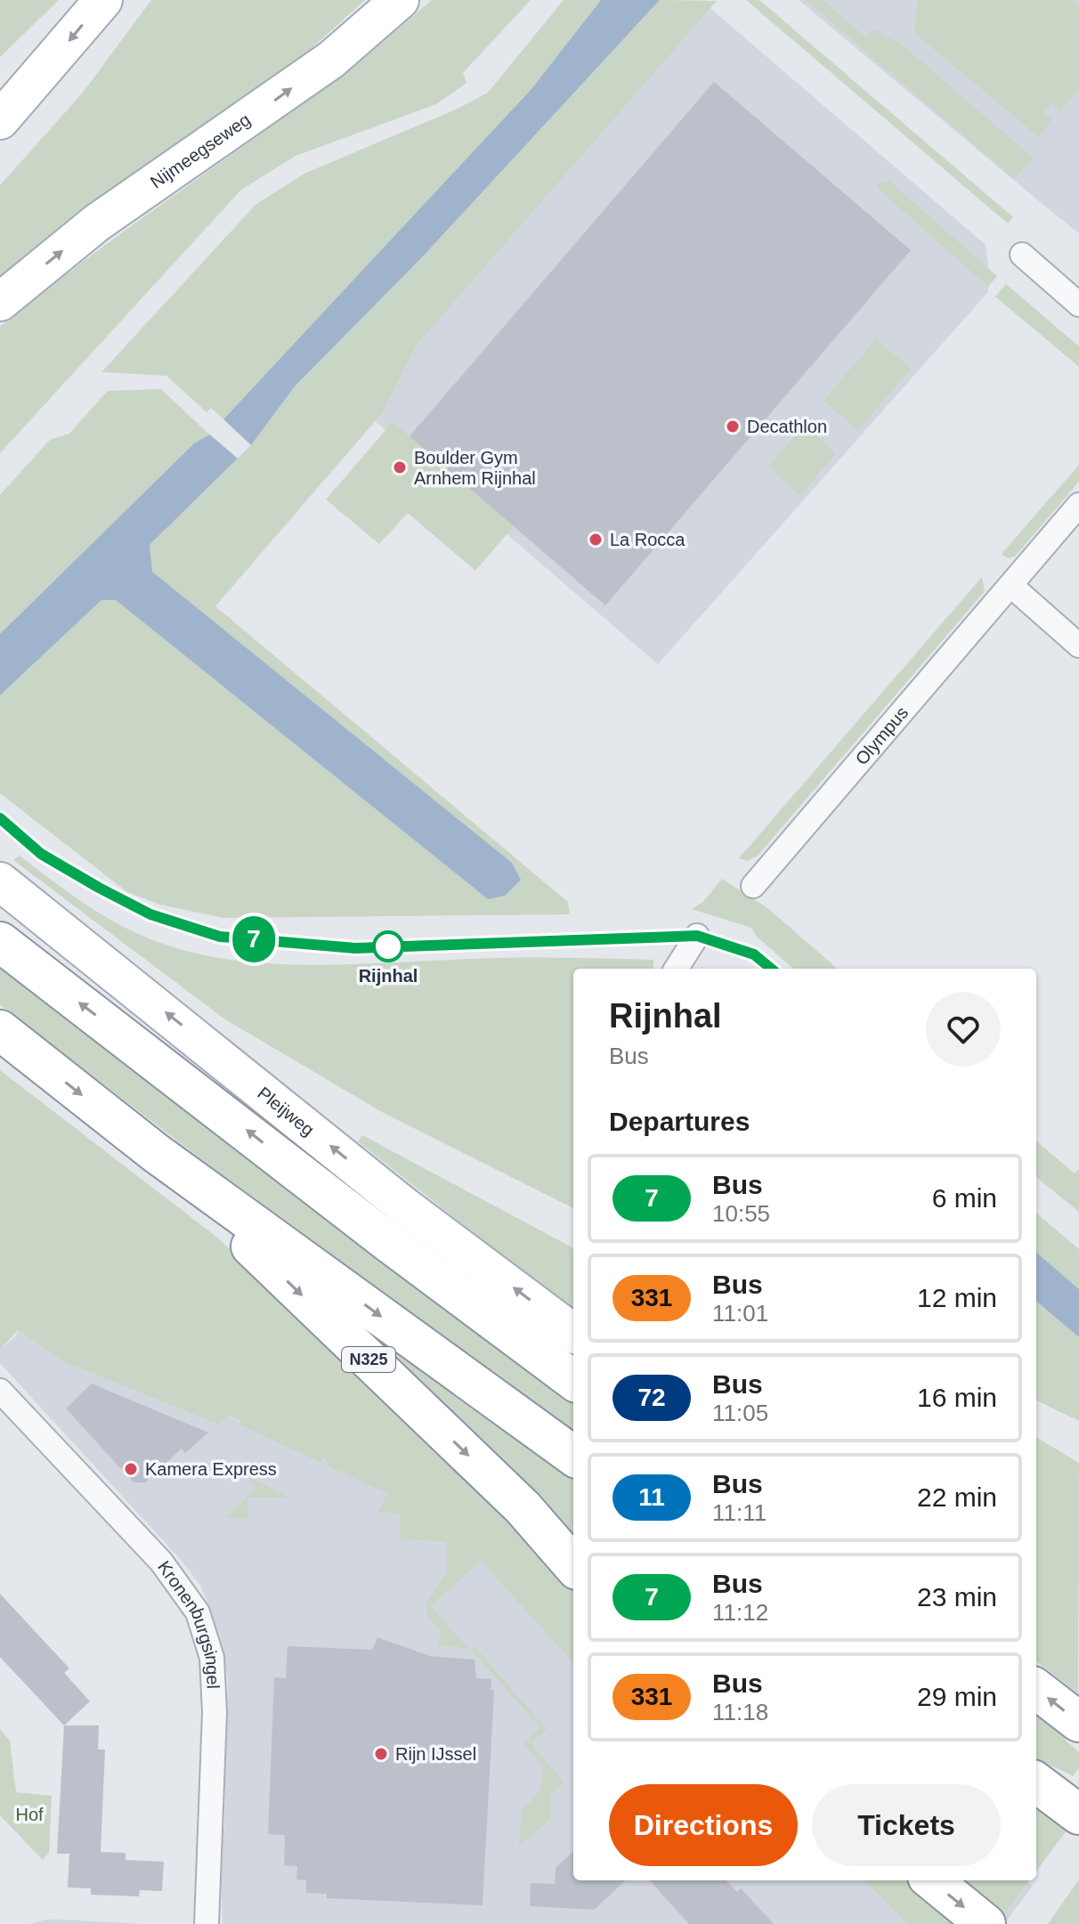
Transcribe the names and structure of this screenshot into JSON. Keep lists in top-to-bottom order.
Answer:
{
  "streets": {
    "highway": ["N325"],
    "main road": ["Nijmeegseweg", "Pleijweg"],
    "street": ["Olympus", "Kronenburgsingel"]
  },
  "one_way": ["Pleijweg"],
  "parks": ["Hof"],
  "places": [
    "Decathlon",
    "Boulder Gym Arnhem Rijnhal",
    "La Rocca",
    "Rijnhal",
    "Kamera Express",
    "Rijn IJssel"
  ],
  "lines": ["bus line 7"],
  "page": {
    "on_map": "7",
    "heading": [
      ["Rijnhal", "Bus"],
      "Departures"
    ],
    "list": [
      {
        "mark": "7",
        "name": "Bus",
        "note": "10:55",
        "value": "6 min"
      },
      {
        "mark": "331",
        "name": "Bus",
        "note": "11:01",
        "value": "12 min"
      },
      {
        "mark": "72",
        "name": "Bus",
        "note": "11:05",
        "value": "16 min"
      },
      {
        "mark": "11",
        "name": "Bus",
        "note": "11:11",
        "value": "22 min"
      },
      {
        "mark": "7",
        "name": "Bus",
        "note": "11:12",
        "value": "23 min"
      },
      {
        "mark": "331",
        "name": "Bus",
        "note": "11:18",
        "value": "29 min"
      }
    ],
    "buttons": ["Directions", "Tickets"]
  }
}
